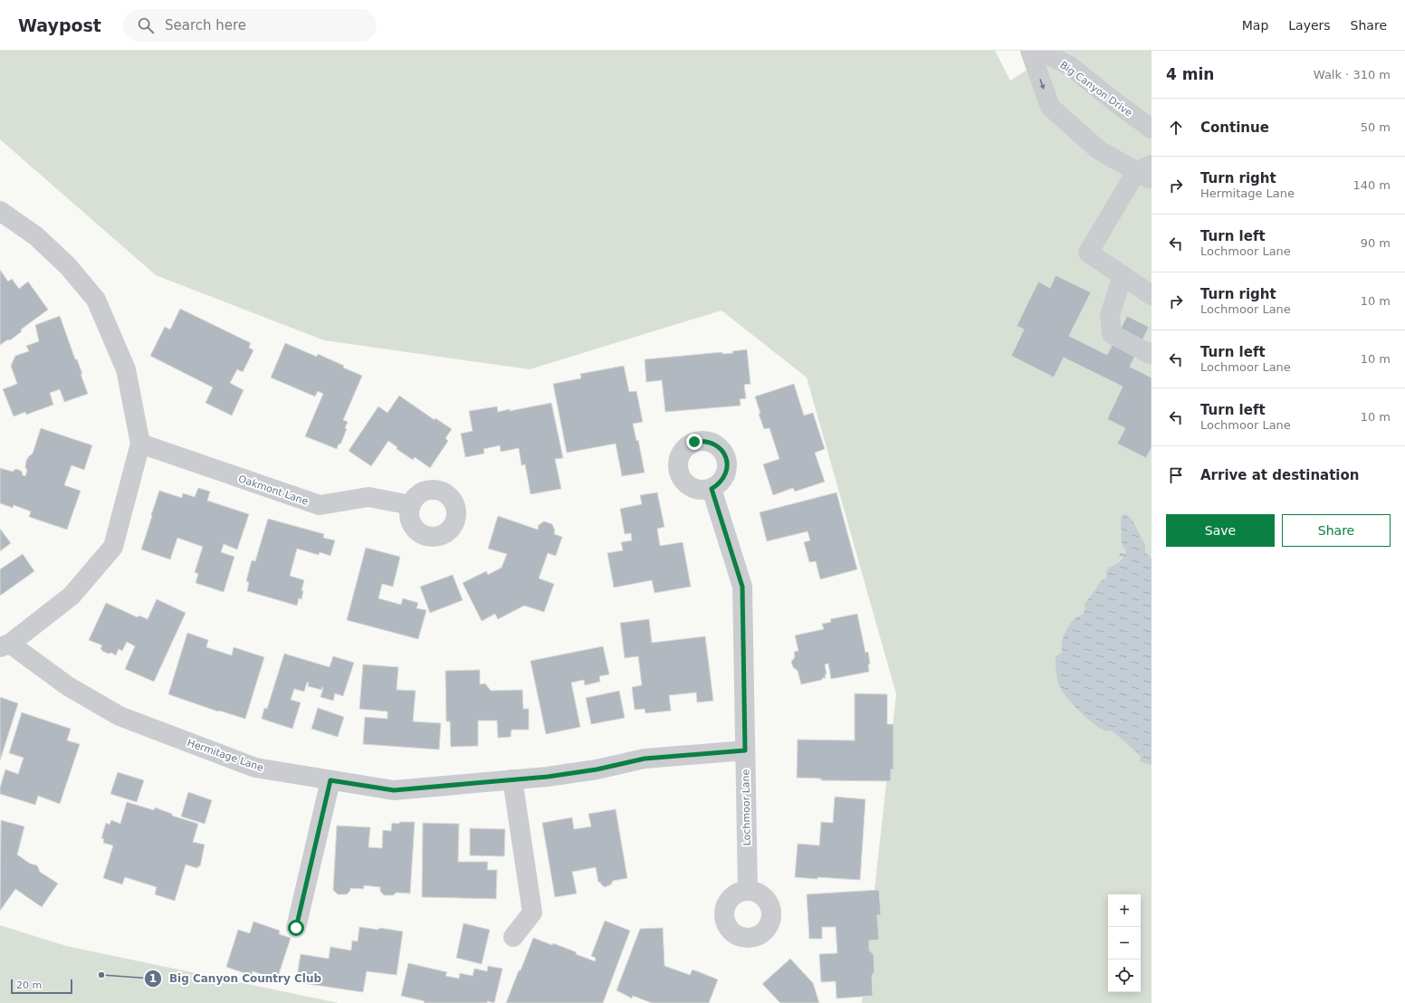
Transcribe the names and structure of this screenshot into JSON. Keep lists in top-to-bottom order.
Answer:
{
  "streets": {
    "street": [
      "Big Canyon Drive",
      "Oakmont Lane",
      "Hermitage Lane",
      "Lochmoor Lane"
    ]
  },
  "crossings": [
    ["Hermitage Lane", "Lochmoor Lane"]
  ],
  "places": ["Big Canyon Country Club"],
  "scale_bar": "20 m",
  "page": {
    "header": "Waypost",
    "search": "Search here",
    "nav": ["Map", "Layers", "Share"],
    "heading": ["4 min", "Walk · 310 m"],
    "list": [
      ["Continue", "50 m"],
      ["Turn right", "Hermitage Lane", "140 m"],
      ["Turn left", "Lochmoor Lane", "90 m"],
      ["Turn right", "Lochmoor Lane", "10 m"],
      ["Turn left", "Lochmoor Lane", "10 m"],
      ["Turn left", "Lochmoor Lane", "10 m"],
      "Arrive at destination"
    ],
    "buttons": ["Save", "Share"],
    "map_buttons": ["+", "−"],
    "scale": "20 m"
  }
}
